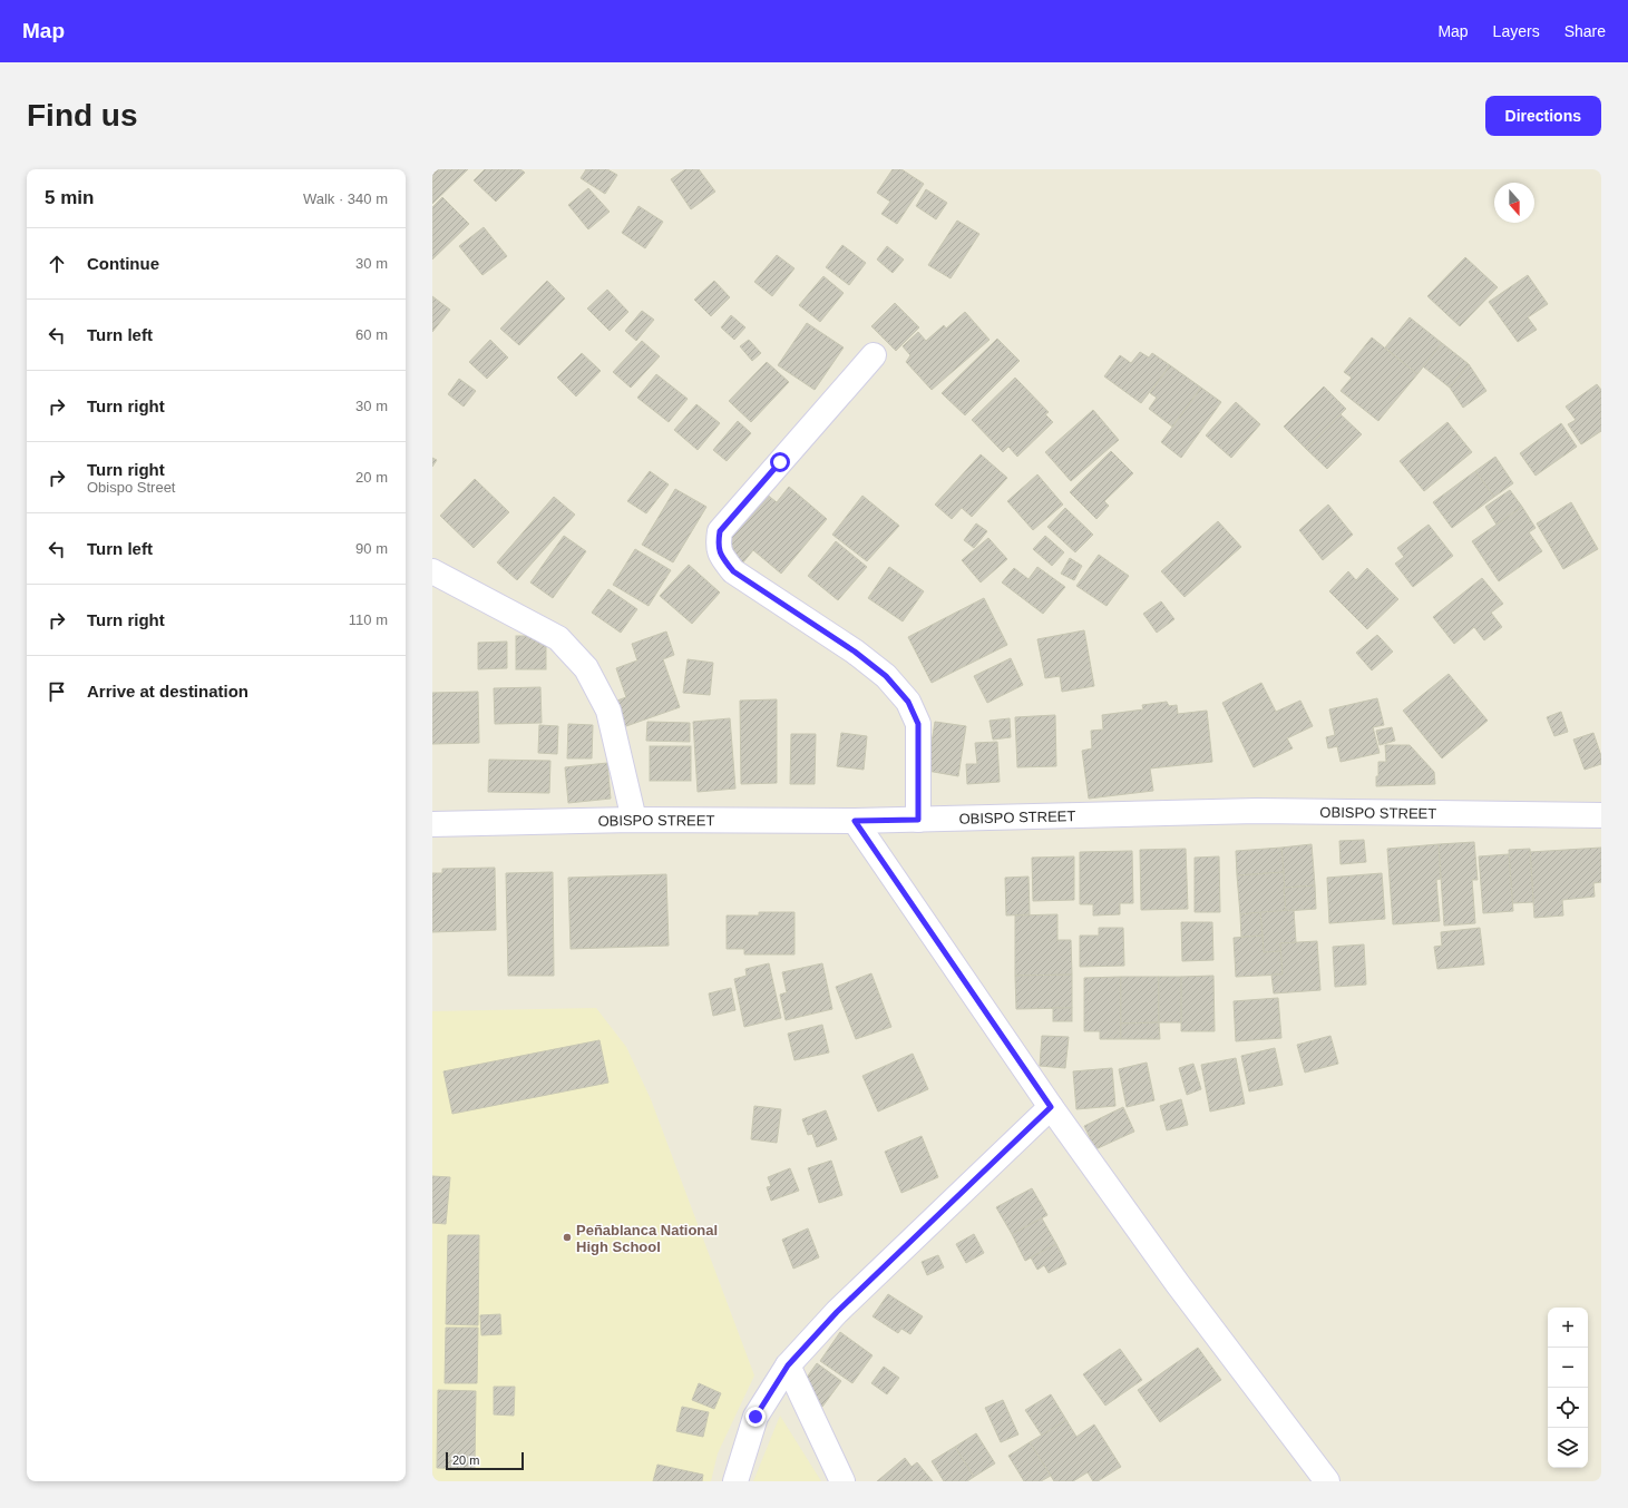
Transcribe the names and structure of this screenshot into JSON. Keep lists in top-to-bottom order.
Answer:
{
  "streets": {
    "street": ["OBISPO STREET"]
  },
  "places": ["Peñablanca National High School"],
  "scale_bar": "20 m",
  "north": "bottom",
  "page": {
    "header": "Map",
    "nav": ["Map", "Layers", "Share"],
    "buttons": "Directions",
    "title": "Find us",
    "heading": ["5 min", "Walk · 340 m"],
    "list": [
      ["Continue", "30 m"],
      ["Turn left", "60 m"],
      ["Turn right", "30 m"],
      ["Turn right", "Obispo Street", "20 m"],
      ["Turn left", "90 m"],
      ["Turn right", "110 m"],
      "Arrive at destination"
    ],
    "map_buttons": ["+", "−"],
    "scale": "20 m"
  }
}
